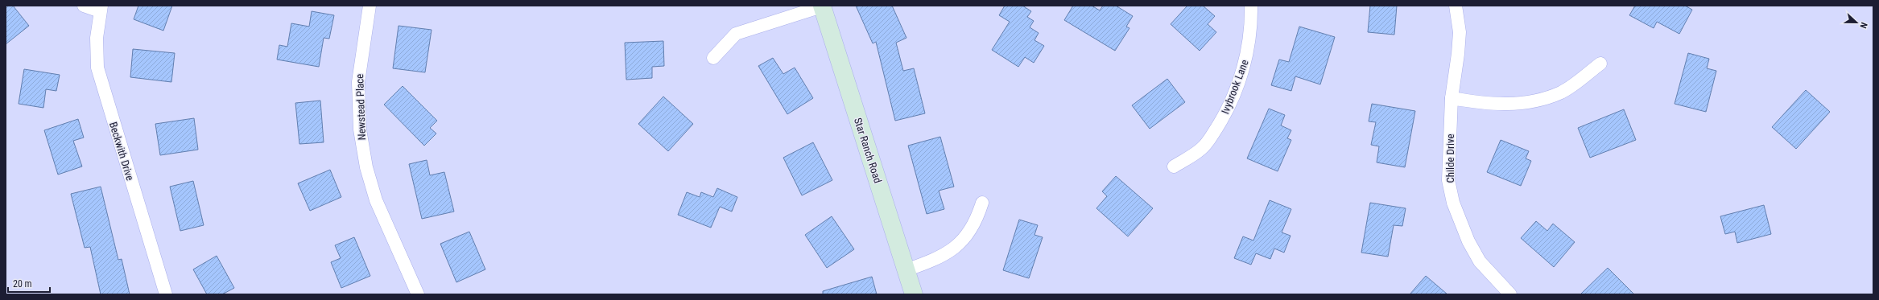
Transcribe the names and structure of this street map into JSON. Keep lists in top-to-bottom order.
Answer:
{
  "streets": {
    "street": [
      "Ivybrook Lane",
      "Newstead Place",
      "Star Ranch Road",
      "Beckwith Drive",
      "Childe Drive"
    ]
  },
  "scale_bar": "20 m",
  "north": "right"
}
